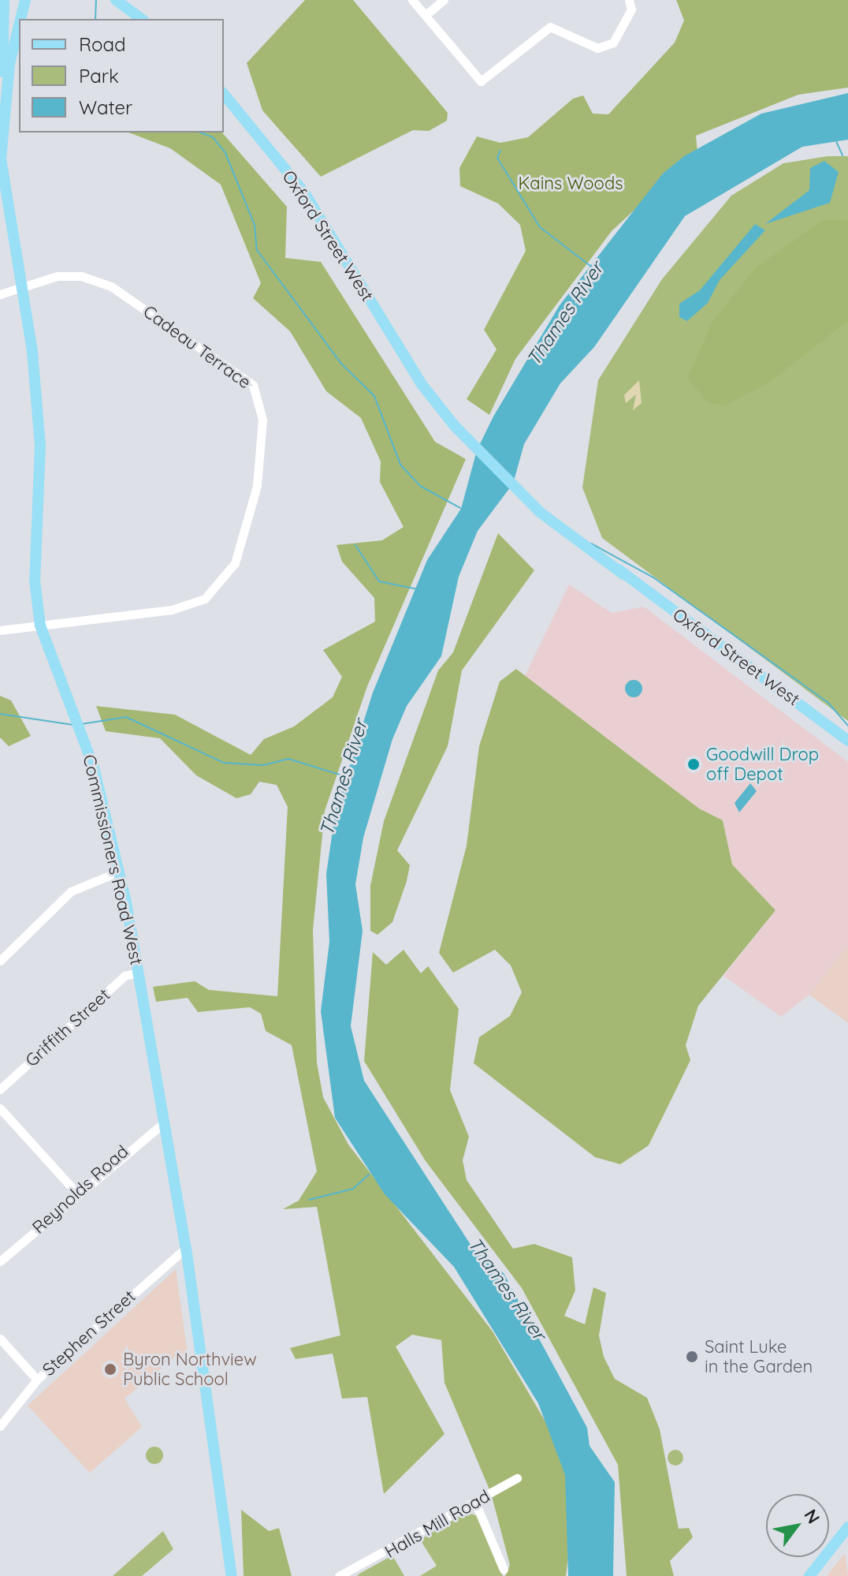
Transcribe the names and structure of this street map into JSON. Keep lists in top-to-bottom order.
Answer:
{
  "streets": {
    "main road": ["Oxford Street West", "Commissioners Road West"],
    "street": [
      "Cadeau Terrace",
      "Griffith Street",
      "Reynolds Road",
      "Stephen Street",
      "Halls Mill Road"
    ]
  },
  "crossings": [
    ["Cadeau Terrace", "Commissioners Road West"],
    ["Commissioners Road West", "Griffith Street"],
    ["Commissioners Road West", "Reynolds Road"],
    ["Commissioners Road West", "Stephen Street"]
  ],
  "water": ["Thames River"],
  "parks": ["Kains Woods"],
  "places": ["Goodwill Drop off Depot", "Saint Luke in the Garden", "Byron Northview Public School"],
  "legend": ["Road", "Park", "Water"],
  "north": "top right"
}
